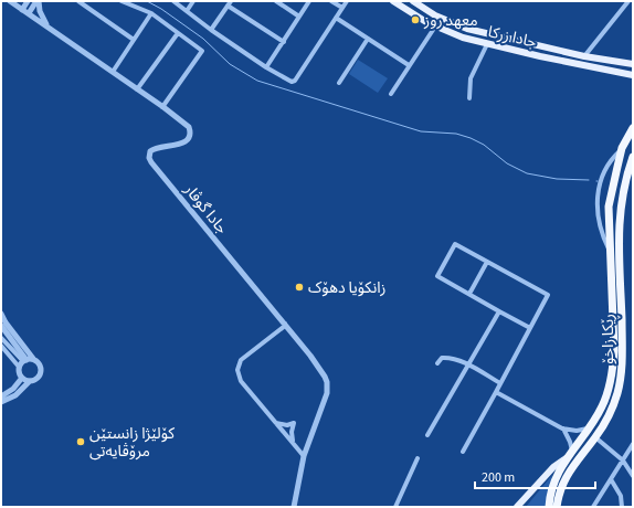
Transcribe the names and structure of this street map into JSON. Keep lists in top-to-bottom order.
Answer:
{
  "streets": {
    "highway": ["ڕێکا زاخۆ"],
    "main road": ["جادا زرکا"],
    "street": ["جادا گوڤار"]
  },
  "places": ["معهد روز", "زانکۆیا دهۆک", "كۆلێژا زانستێن مرۆڤایەتی"],
  "scale_bar": "200 m"
}
